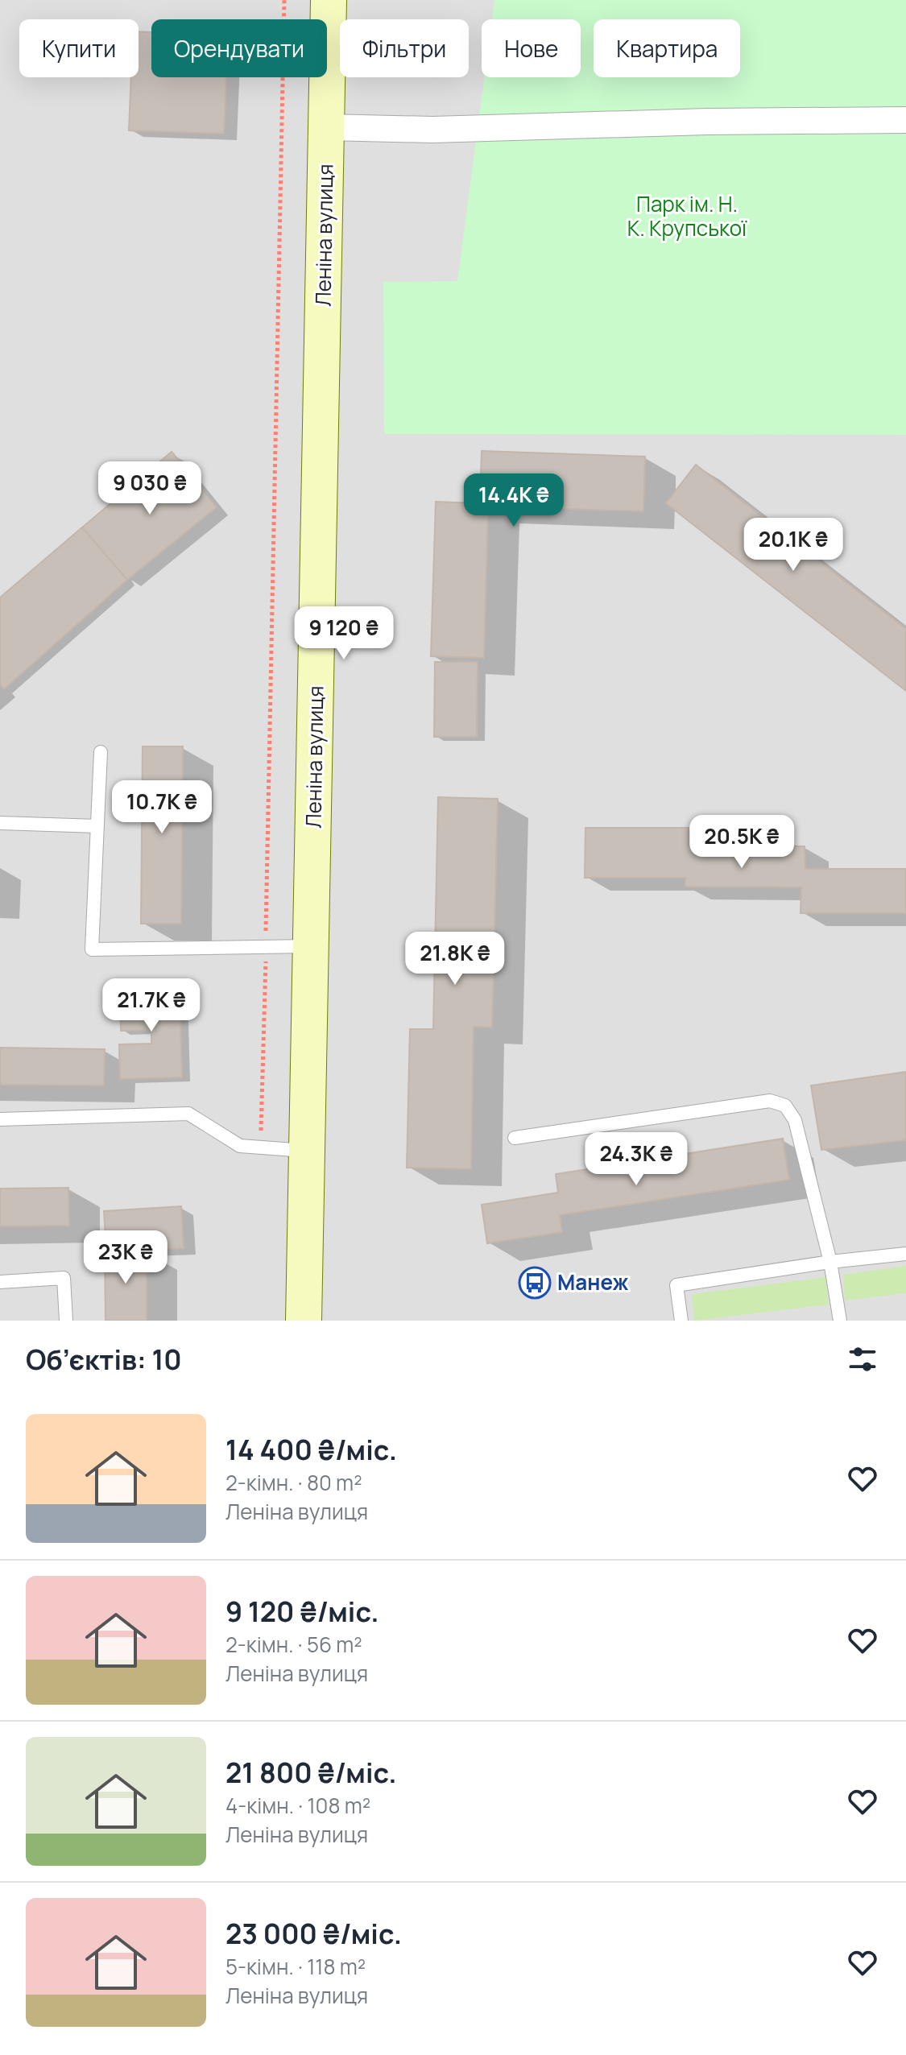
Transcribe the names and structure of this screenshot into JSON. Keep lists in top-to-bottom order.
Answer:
{
  "streets": {
    "street": ["Леніна вулиця"]
  },
  "parks": ["Парк ім. Н. К. Крупської"],
  "places": {
    "bus stop": ["Манеж"]
  },
  "page": {
    "chip": [
      "Купити",
      "Орендувати",
      "Фільтри",
      "Нове",
      "Квартира"
    ],
    "price": [
      "9 030 ₴",
      "14.4K ₴",
      "20.1K ₴",
      "9 120 ₴",
      "10.7K ₴",
      "20.5K ₴",
      "21.8K ₴",
      "21.7K ₴",
      "24.3K ₴",
      "23K ₴"
    ],
    "heading": "Об’єктів: 10",
    "list": [
      {
        "name": "14 400 ₴/міс.",
        "note": "2-кімн. · 80 m² · Леніна вулиця"
      },
      {
        "name": "9 120 ₴/міс.",
        "note": "2-кімн. · 56 m² · Леніна вулиця"
      },
      {
        "name": "21 800 ₴/міс.",
        "note": "4-кімн. · 108 m² · Леніна вулиця"
      },
      {
        "name": "23 000 ₴/міс.",
        "note": "5-кімн. · 118 m² · Леніна вулиця"
      }
    ]
  }
}
